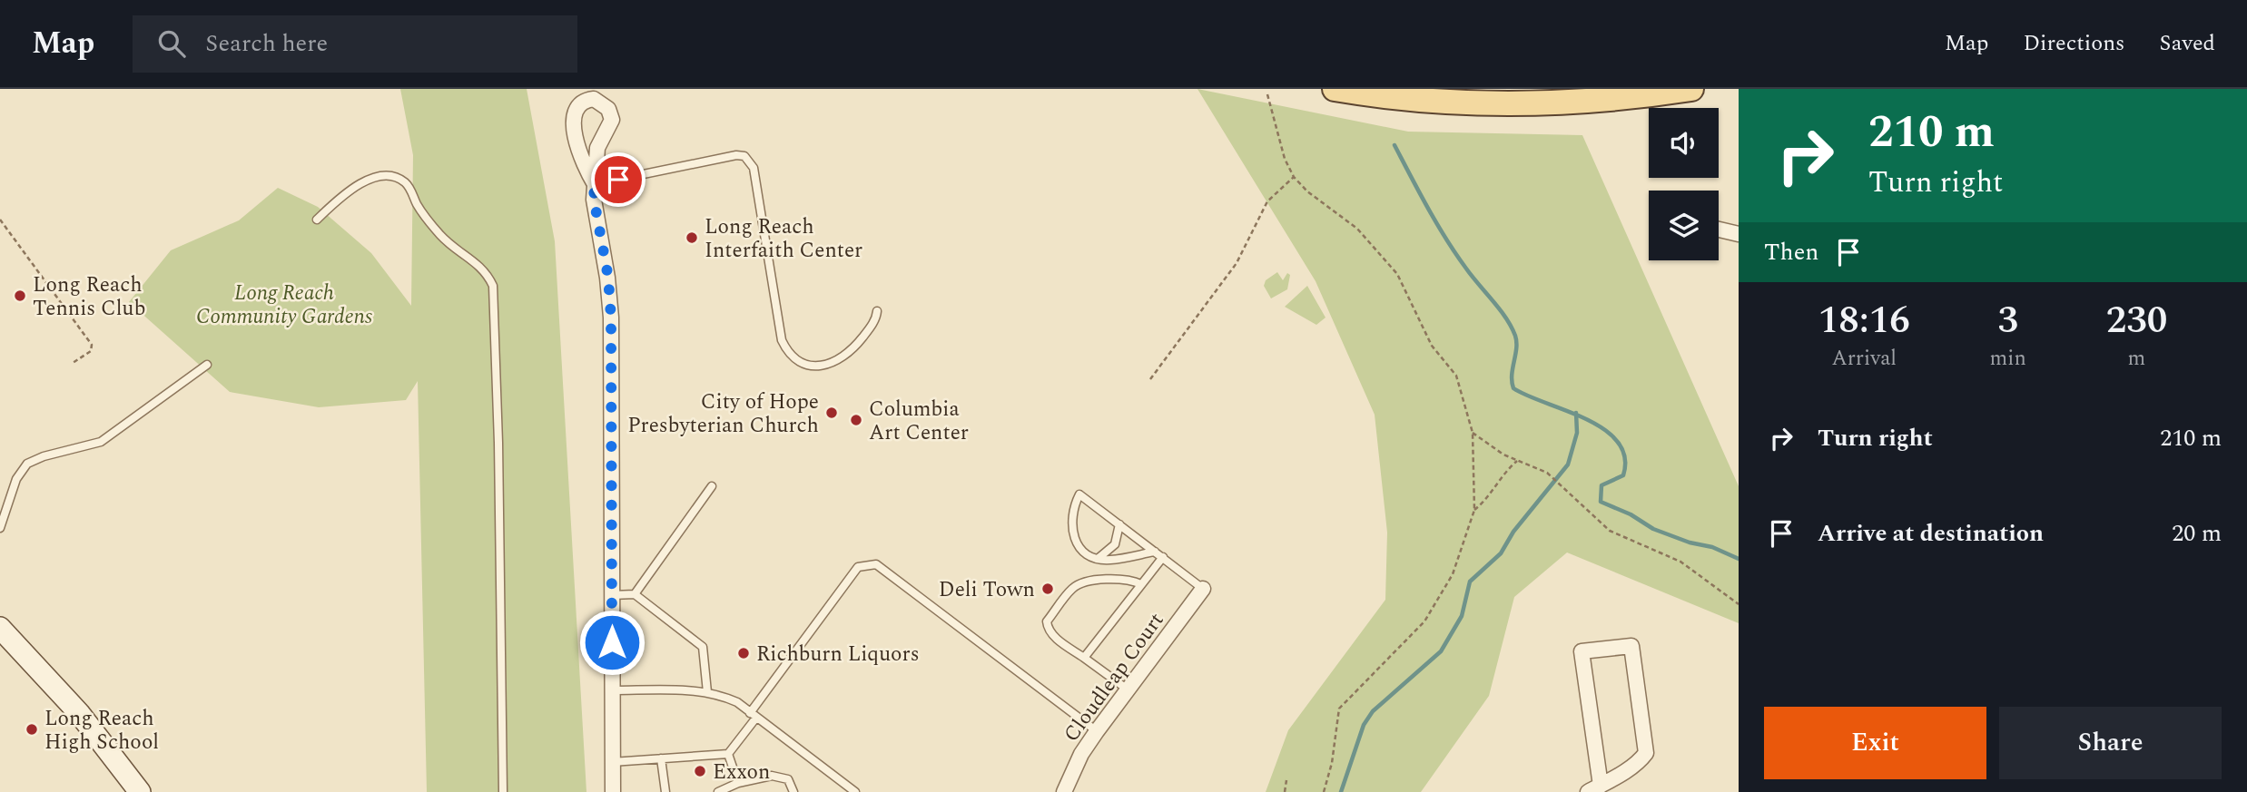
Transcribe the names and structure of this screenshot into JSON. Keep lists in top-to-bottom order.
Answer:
{
  "streets": {
    "street": ["Cloudleap Court"]
  },
  "parks": ["Long Reach Community Gardens"],
  "places": [
    "Long Reach Interfaith Center",
    "Long Reach Tennis Club",
    "City of Hope Presbyterian Church",
    "Columbia Art Center",
    "Deli Town",
    "Richburn Liquors",
    "Long Reach High School",
    "Exxon"
  ],
  "page": {
    "header": "Map",
    "search": "Search here",
    "nav": ["Map", "Directions", "Saved"],
    "turn": ["210 m", "Turn right"],
    "then": "Then",
    "eta": [
      "18:16",
      "Arrival",
      "3",
      "min",
      "230",
      "m"
    ],
    "list": [
      {
        "name": "Turn right",
        "value": "210 m"
      },
      {
        "name": "Arrive at destination",
        "value": "20 m"
      }
    ],
    "buttons": ["Exit", "Share"]
  }
}
